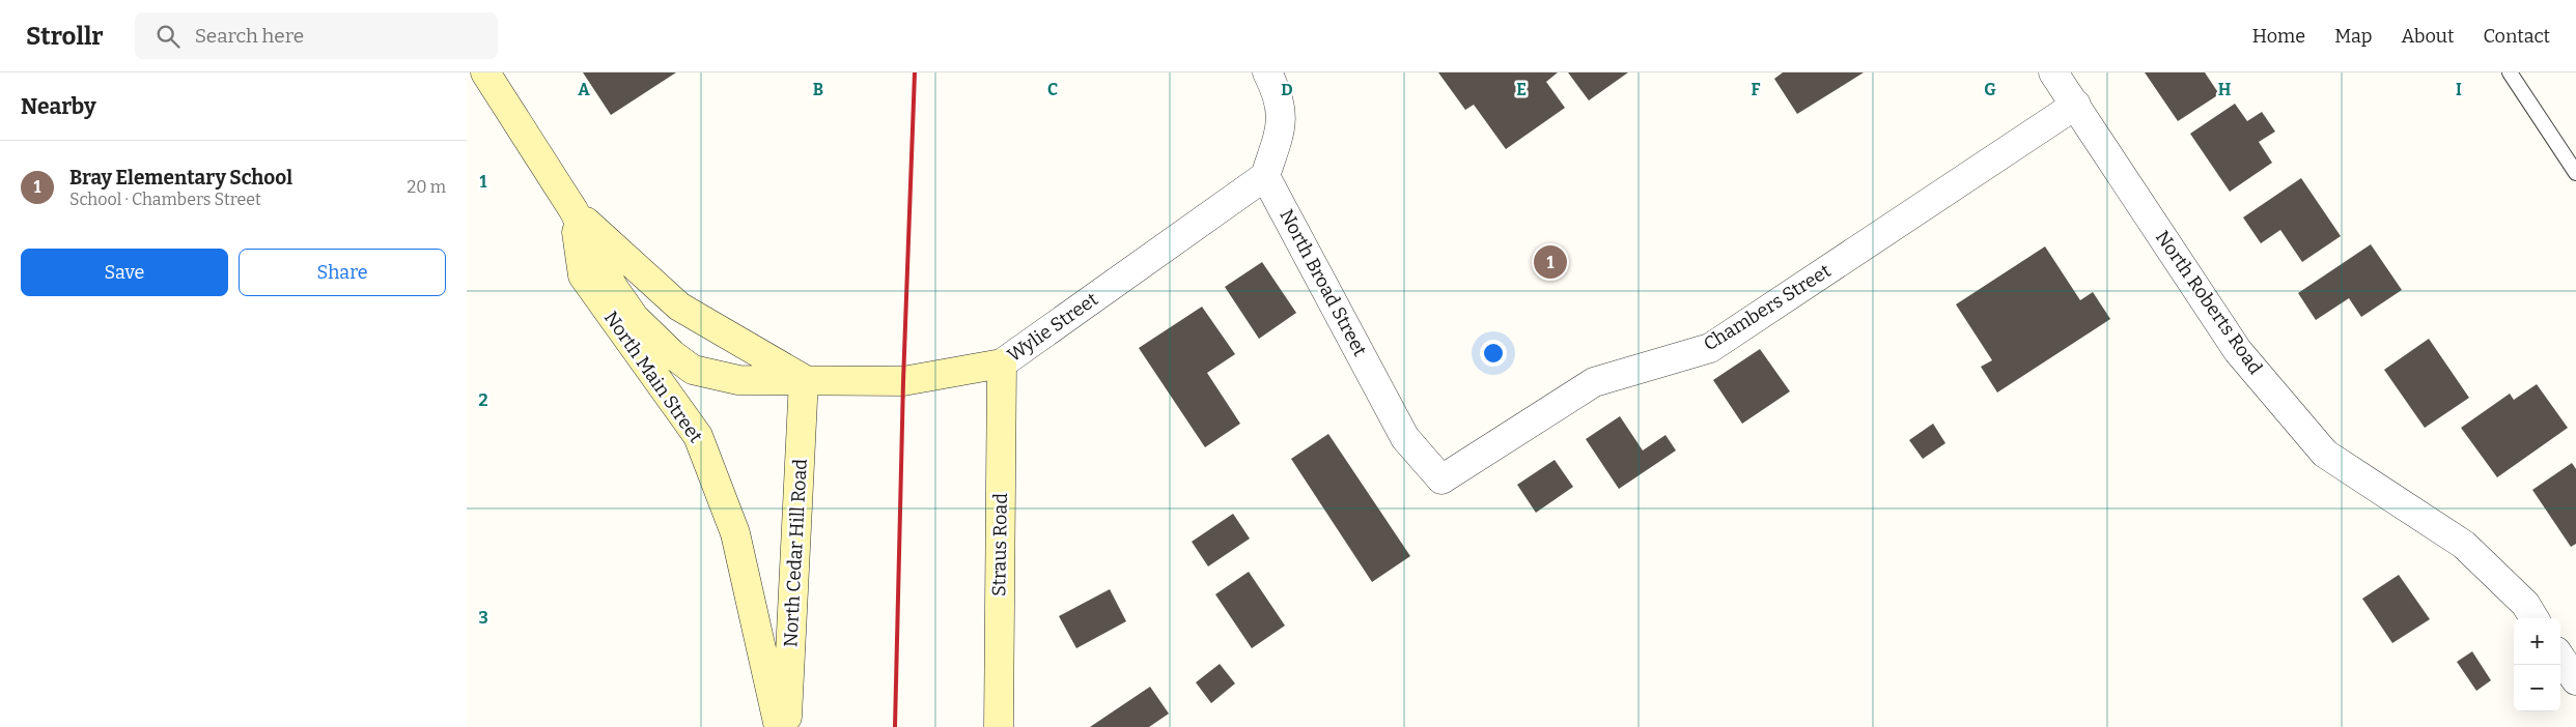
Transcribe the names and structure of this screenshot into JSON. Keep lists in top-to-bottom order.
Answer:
{
  "streets": {
    "street": [
      "North Broad Street",
      "North Roberts Road",
      "Chambers Street",
      "Wylie Street",
      "North Main Street",
      "Straus Road",
      "North Cedar Hill Road"
    ]
  },
  "crossings": [
    ["North Broad Street", "Chambers Street"],
    ["North Broad Street", "Wylie Street"],
    ["North Roberts Road", "Chambers Street"],
    ["Wylie Street", "North Main Street"],
    ["Wylie Street", "Straus Road"],
    ["Wylie Street", "North Cedar Hill Road"],
    ["North Main Street", "North Cedar Hill Road"]
  ],
  "page": {
    "header": "Strollr",
    "search": "Search here",
    "nav": [
      "Home",
      "Map",
      "About",
      "Contact"
    ],
    "heading": "Nearby",
    "list": [
      {
        "mark": "1",
        "name": "Bray Elementary School",
        "note": "School · Chambers Street",
        "value": "20 m"
      }
    ],
    "buttons": ["Save", "Share"],
    "pins": "1",
    "map_buttons": ["+", "−"]
  },
  "grid": {
    "columns": [
      "A",
      "B",
      "C",
      "D",
      "E",
      "F",
      "G",
      "H",
      "I"
    ],
    "rows": ["1", "2", "3"]
  }
}
